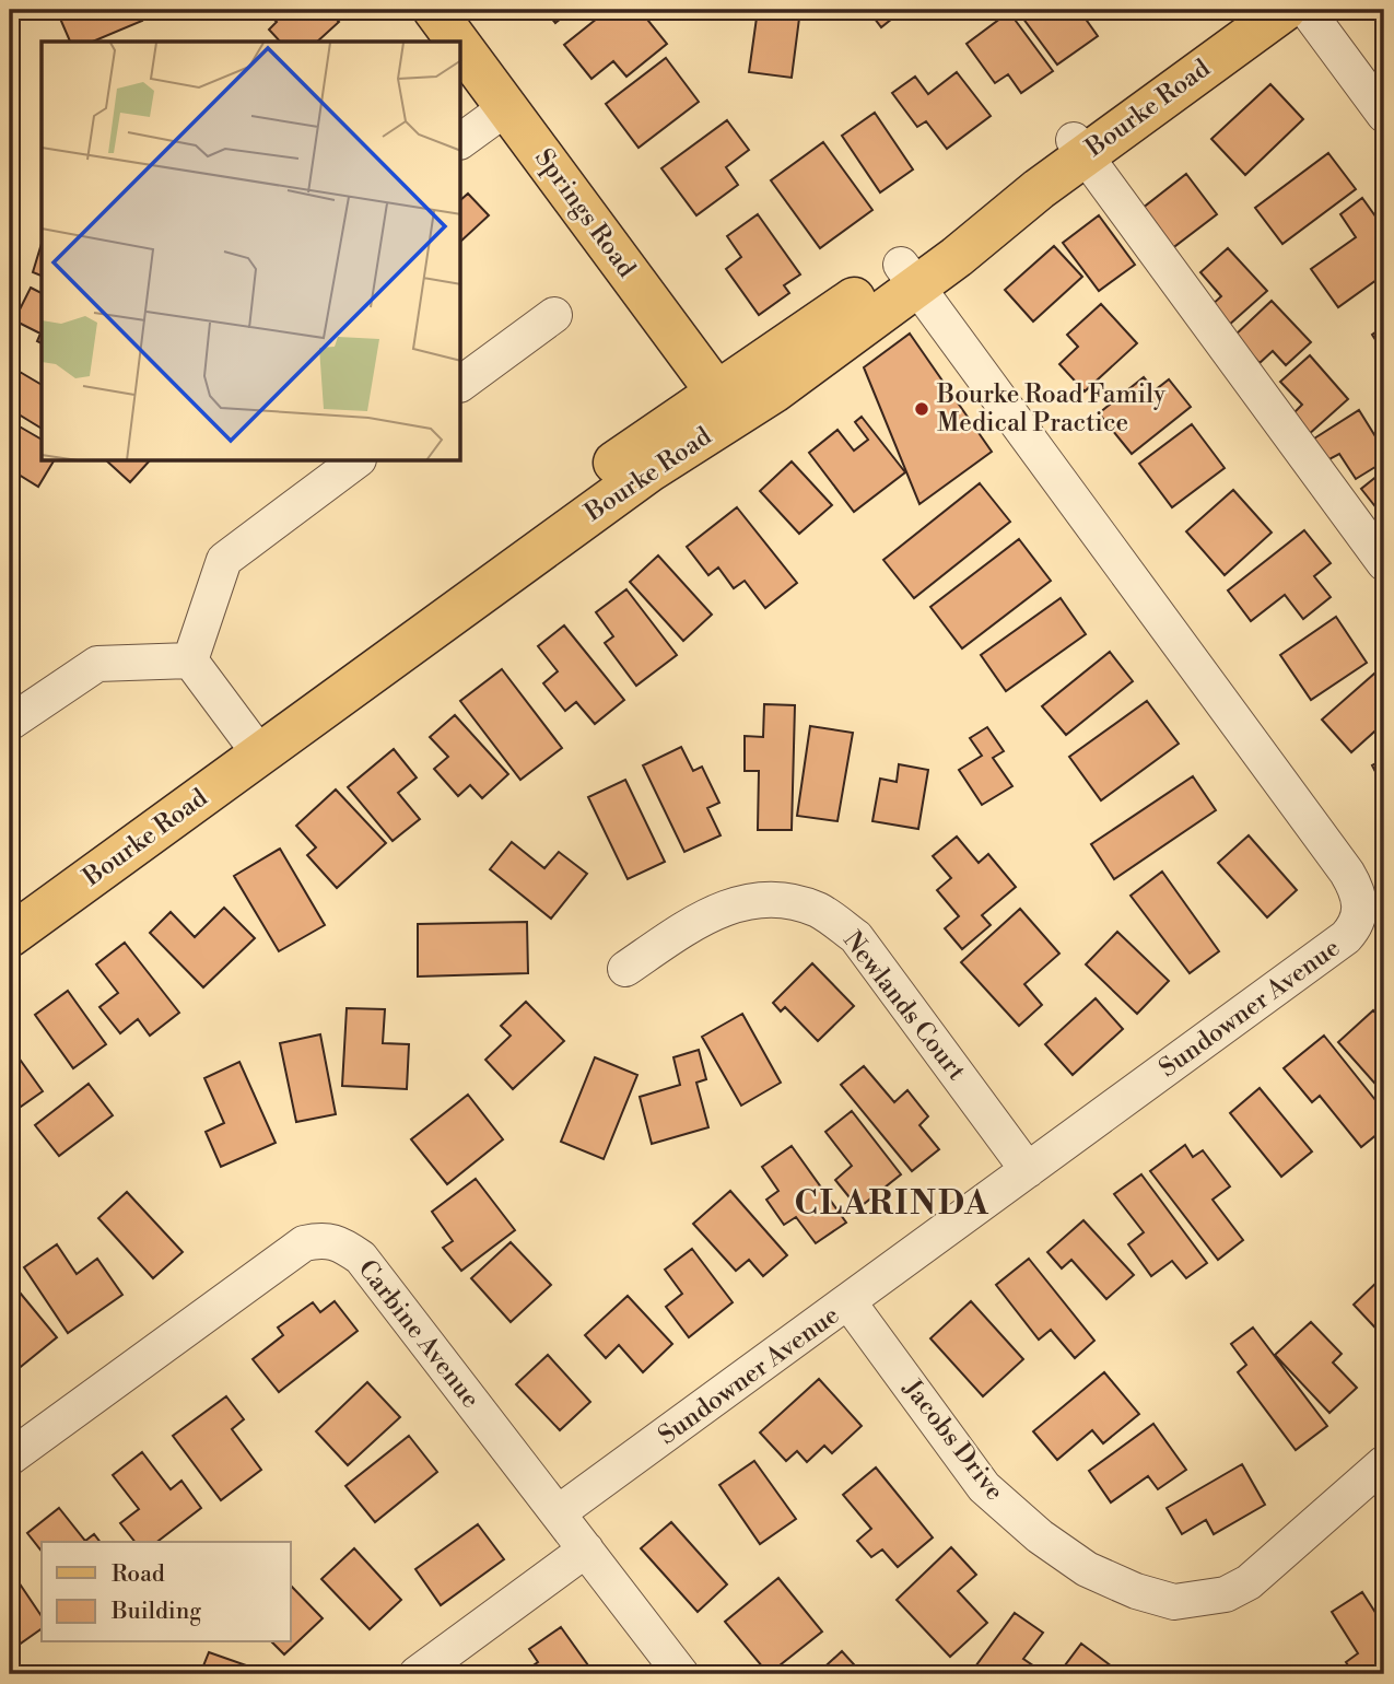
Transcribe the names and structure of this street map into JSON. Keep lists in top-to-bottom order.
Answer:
{
  "streets": {
    "main road": ["Bourke Road", "Springs Road"],
    "street": [
      "Newlands Court",
      "Sundowner Avenue",
      "Carbine Avenue",
      "Jacobs Drive"
    ]
  },
  "crossings": [
    ["Bourke Road", "Springs Road"],
    ["Bourke Road", "Sundowner Avenue"],
    ["Newlands Court", "Sundowner Avenue"],
    ["Sundowner Avenue", "Carbine Avenue"],
    ["Sundowner Avenue", "Jacobs Drive"]
  ],
  "districts": ["CLARINDA"],
  "places": ["Bourke Road Family Medical Practice"],
  "legend": ["Road", "Building"]
}
